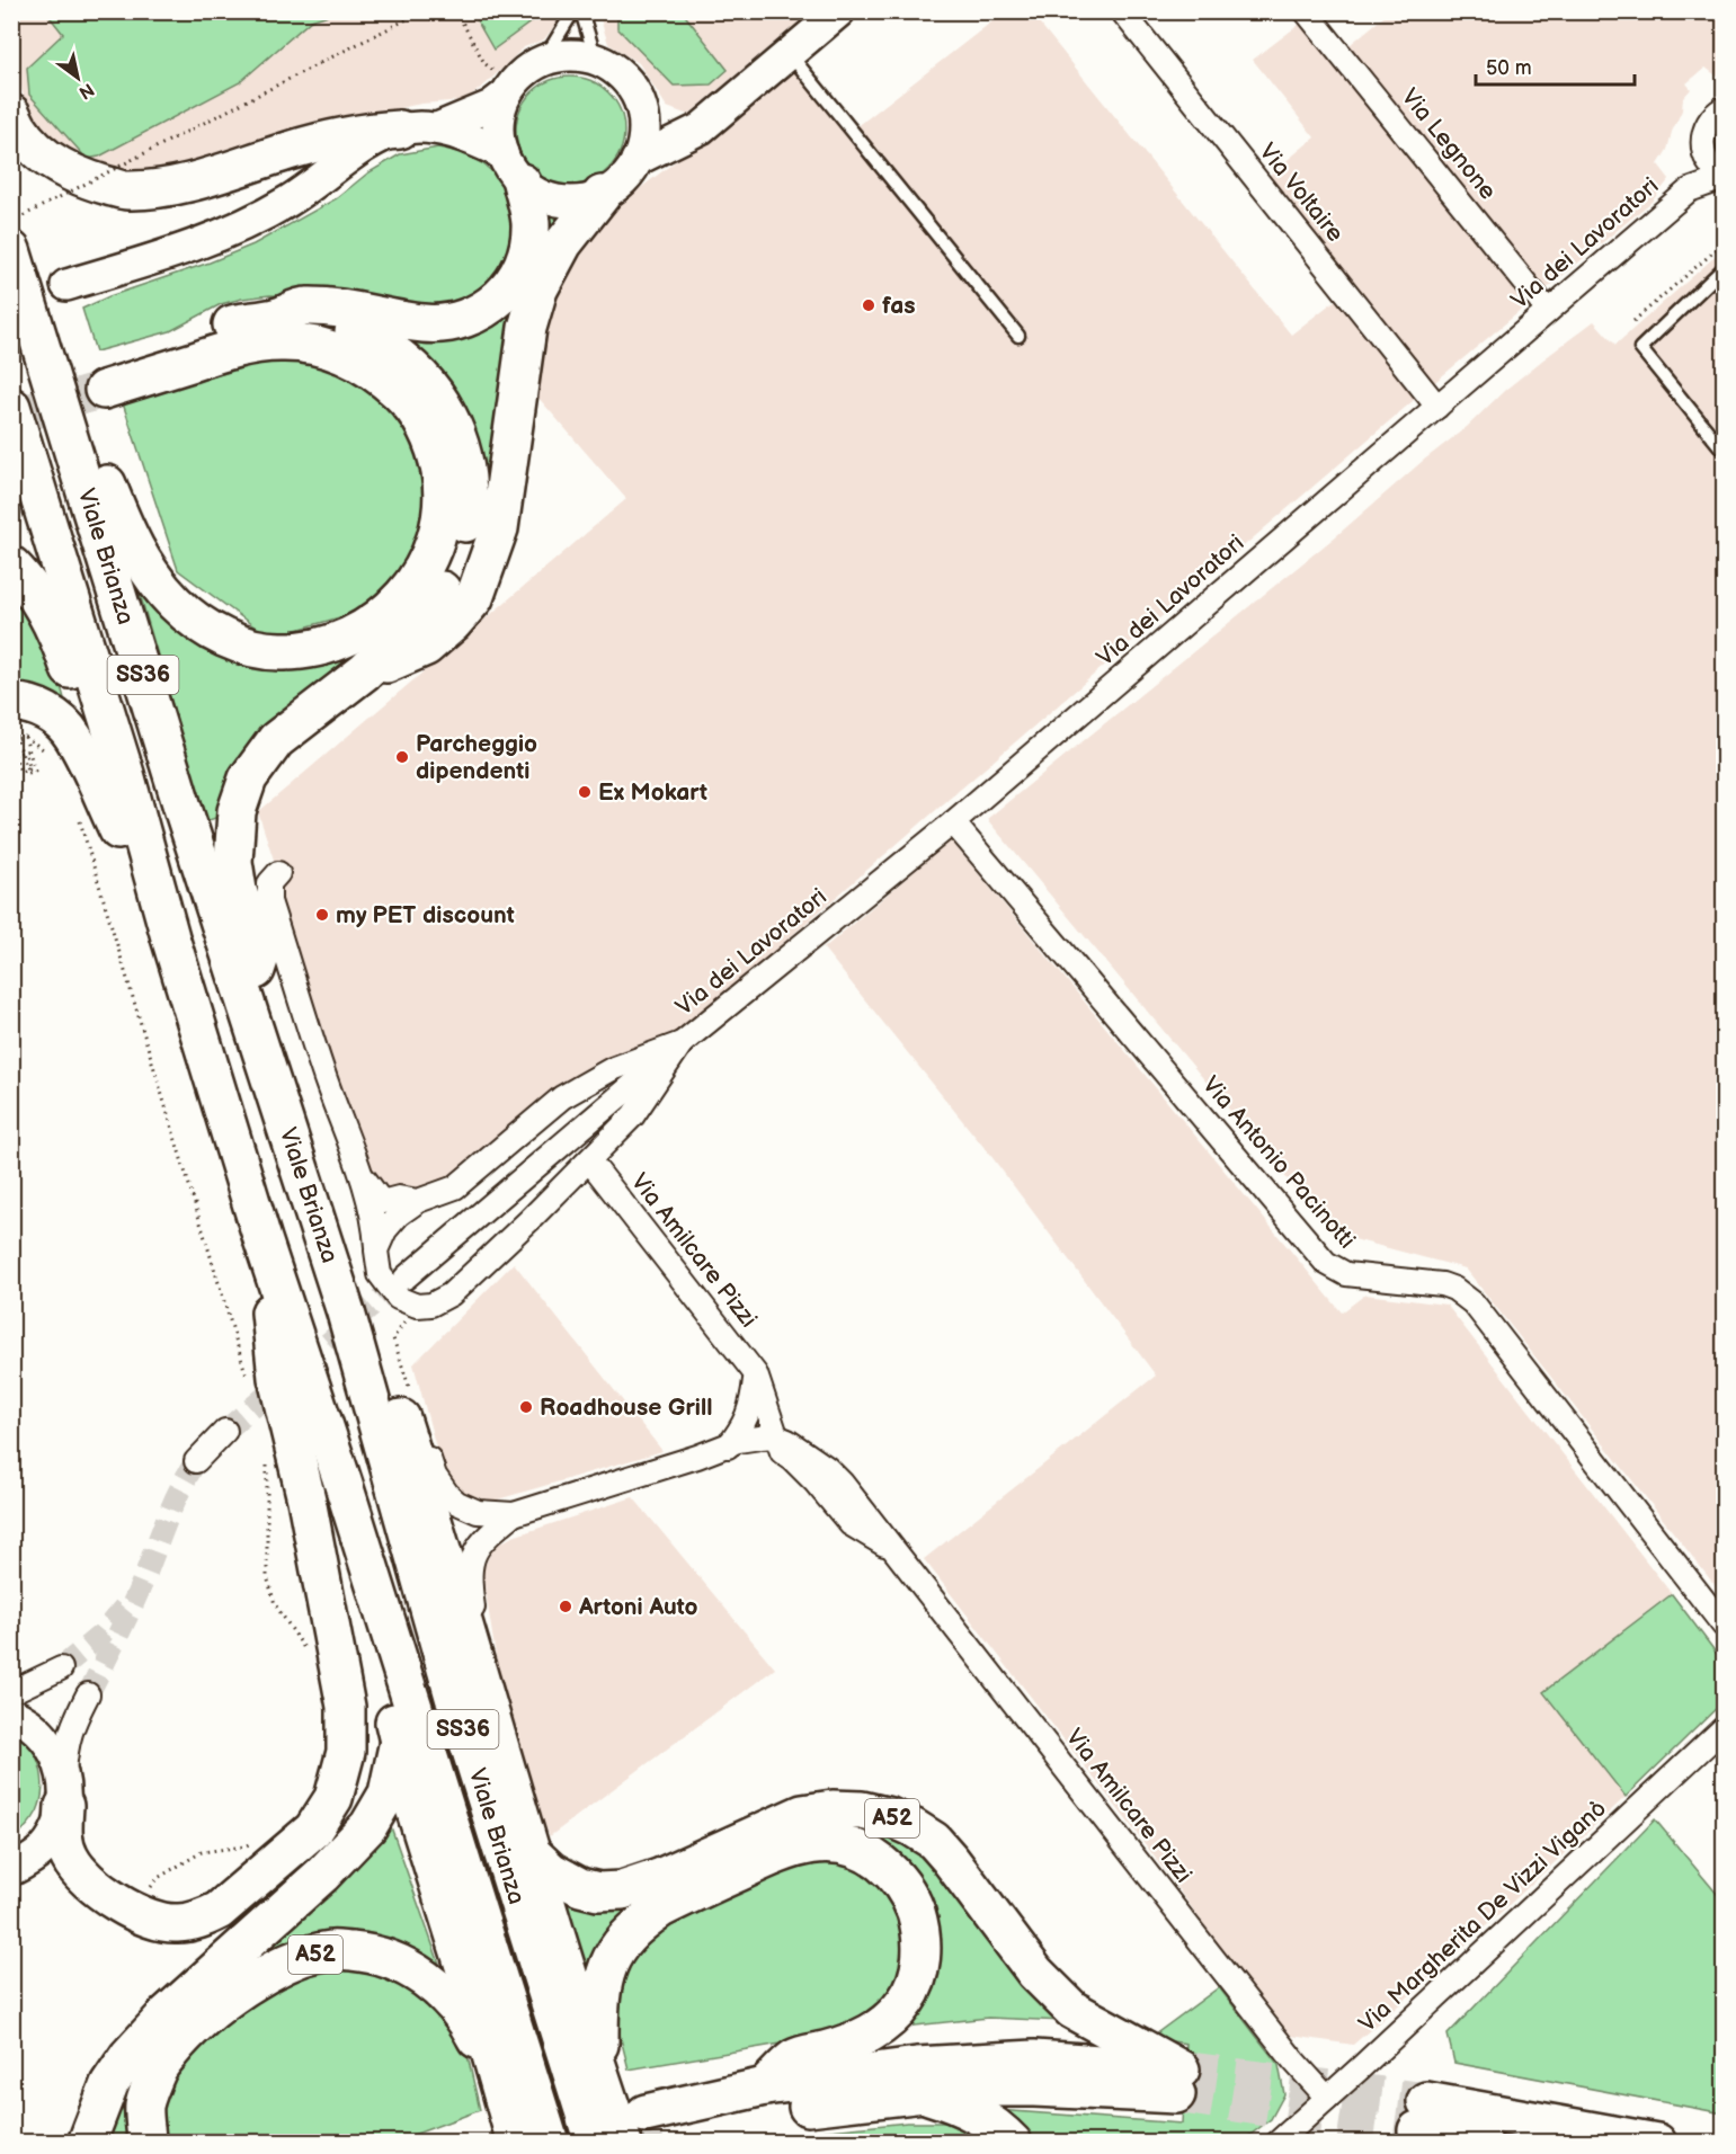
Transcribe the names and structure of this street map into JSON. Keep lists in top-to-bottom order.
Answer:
{
  "streets": {
    "highway": ["Viale Brianza", "SS36", "A52"],
    "street": [
      "Via Legnone",
      "Via Voltaire",
      "Via dei Lavoratori",
      "Via Antonio Pacinotti",
      "Via Amilcare Pizzi",
      "Via Margherita De Vizzi Viganò"
    ]
  },
  "crossings": [
    ["Via Legnone", "Via dei Lavoratori"],
    ["Via Voltaire", "Via dei Lavoratori"],
    ["Via dei Lavoratori", "Via Antonio Pacinotti"],
    ["Via dei Lavoratori", "Via Amilcare Pizzi"],
    ["Via Amilcare Pizzi", "Via Margherita De Vizzi Viganò"]
  ],
  "places": [
    "fas",
    "Parcheggio dipendenti",
    "Ex Mokart",
    "my PET discount",
    "Roadhouse Grill",
    "Artoni Auto"
  ],
  "scale_bar": "50 m",
  "north": "bottom right"
}
